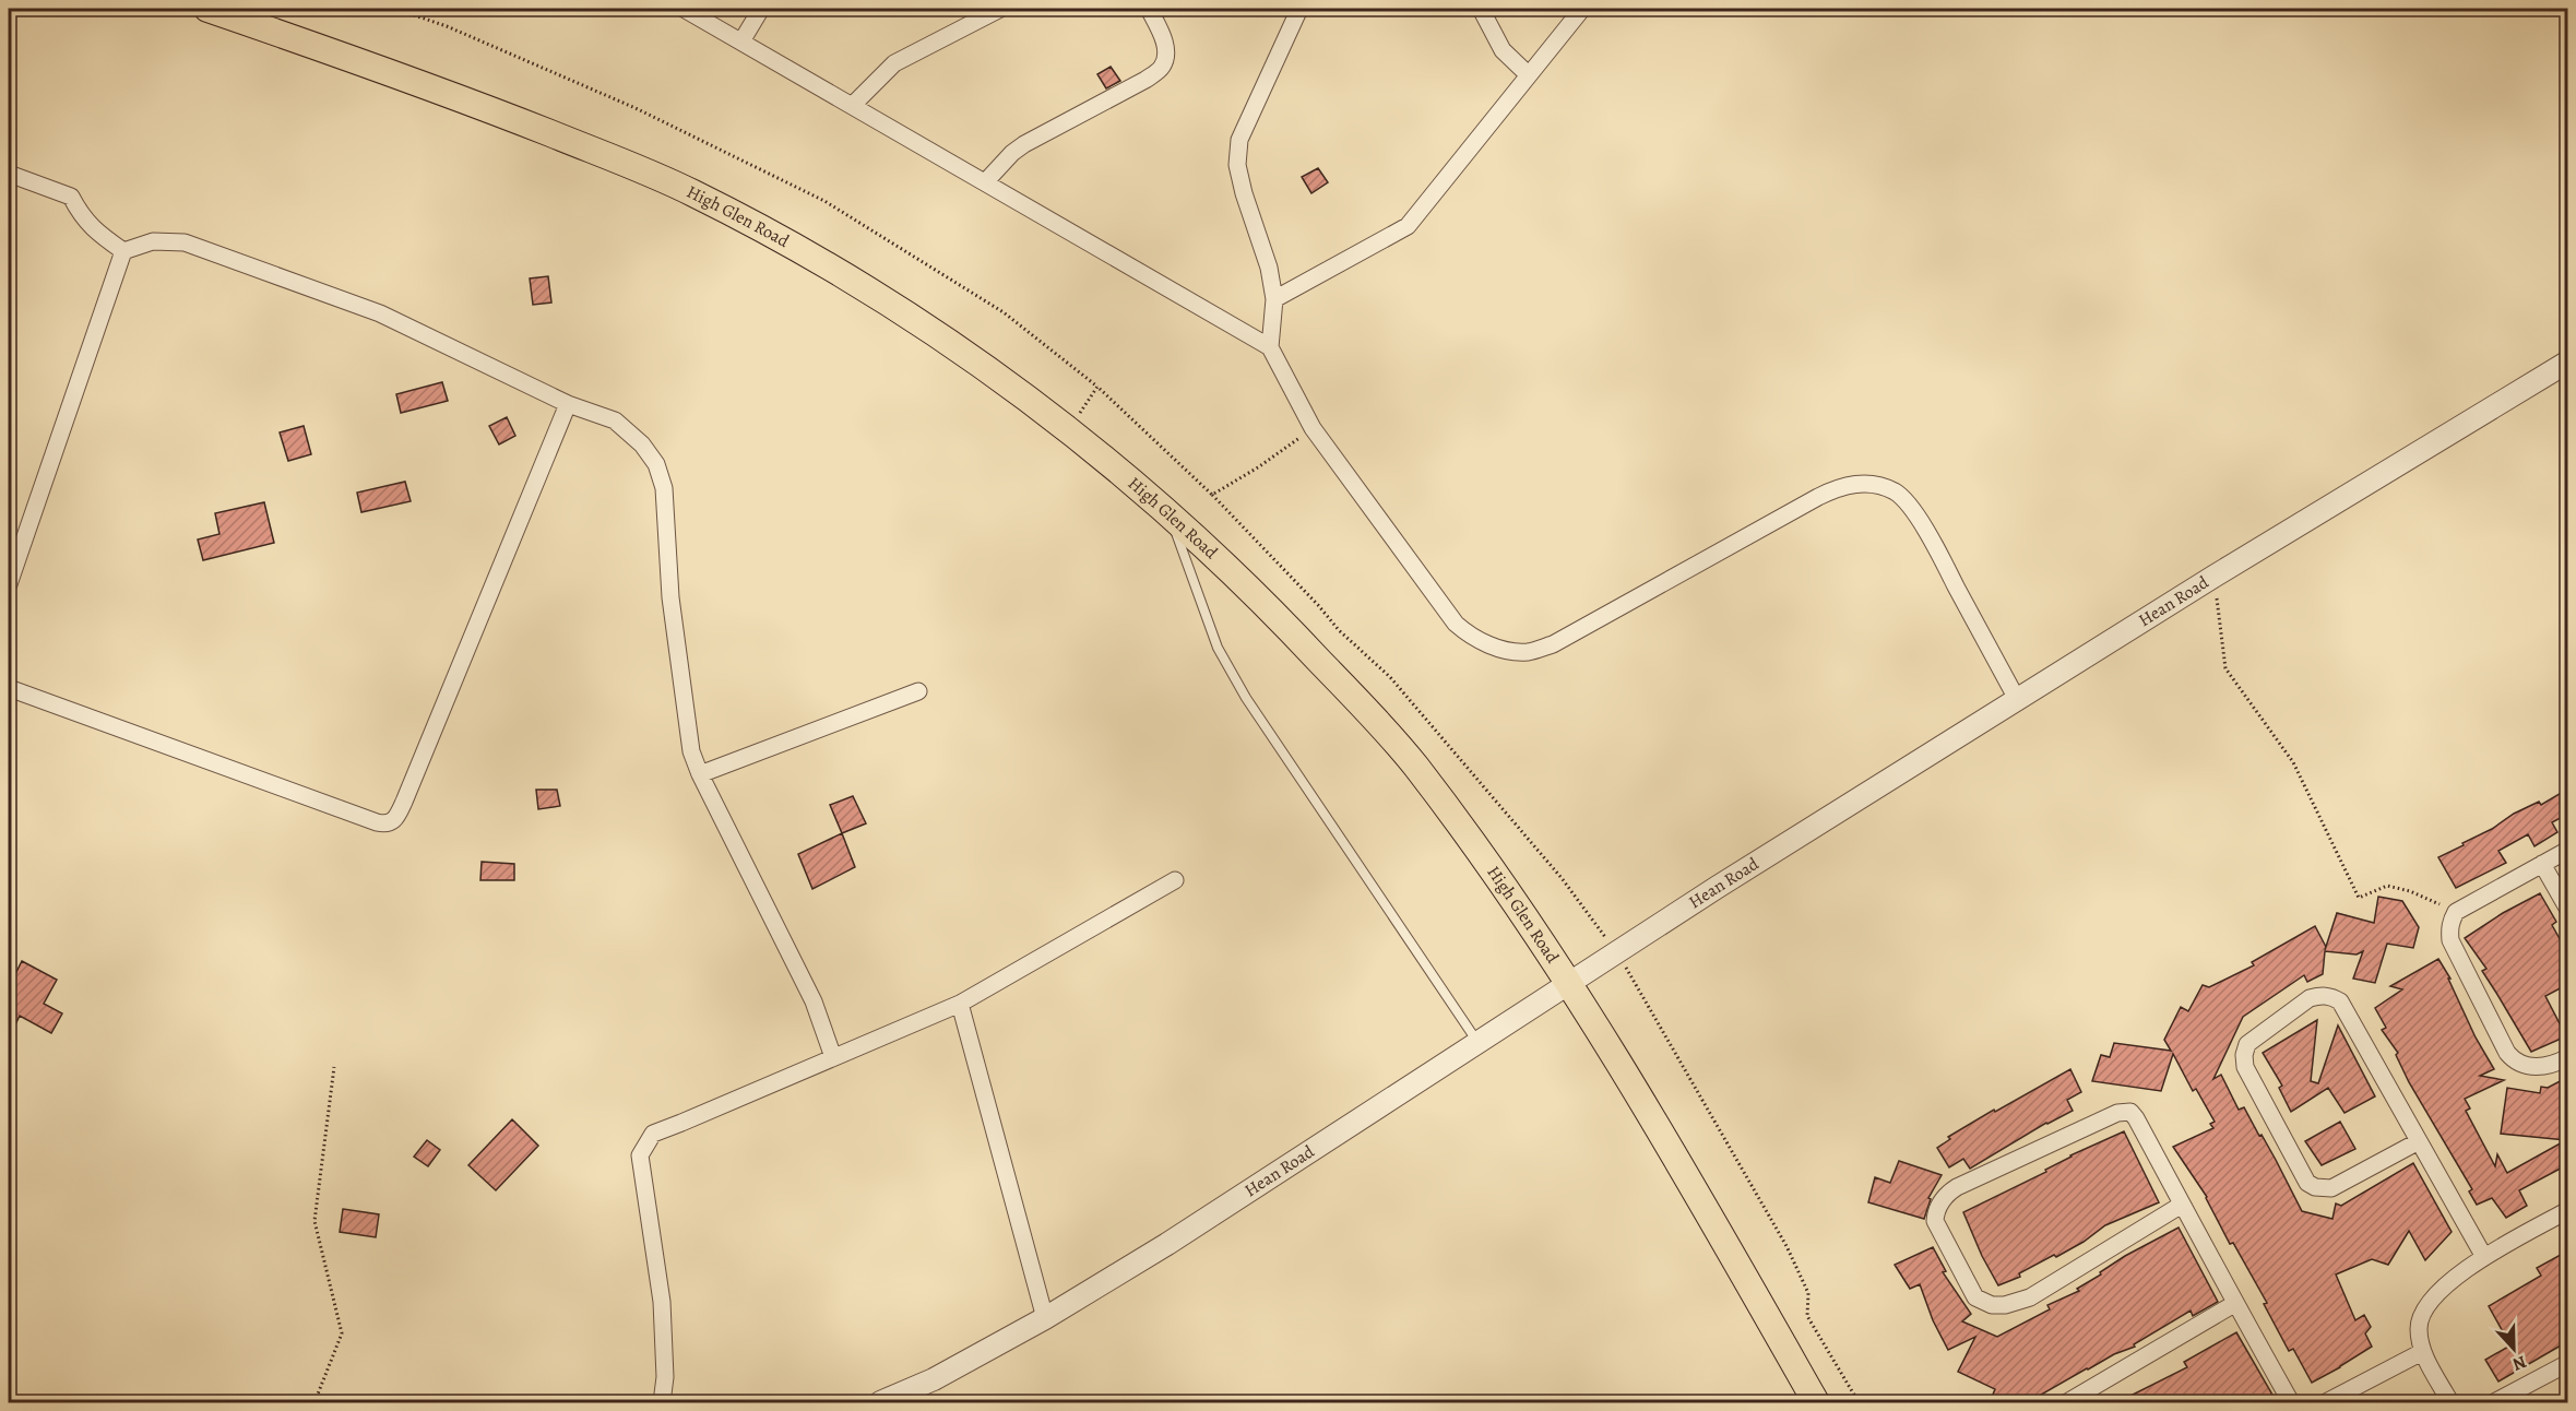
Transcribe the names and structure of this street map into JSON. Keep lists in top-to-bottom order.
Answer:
{
  "streets": {
    "main road": ["High Glen Road"],
    "street": ["Hean Road"]
  },
  "crossings": [
    ["High Glen Road", "Hean Road"]
  ],
  "north": "bottom"
}
